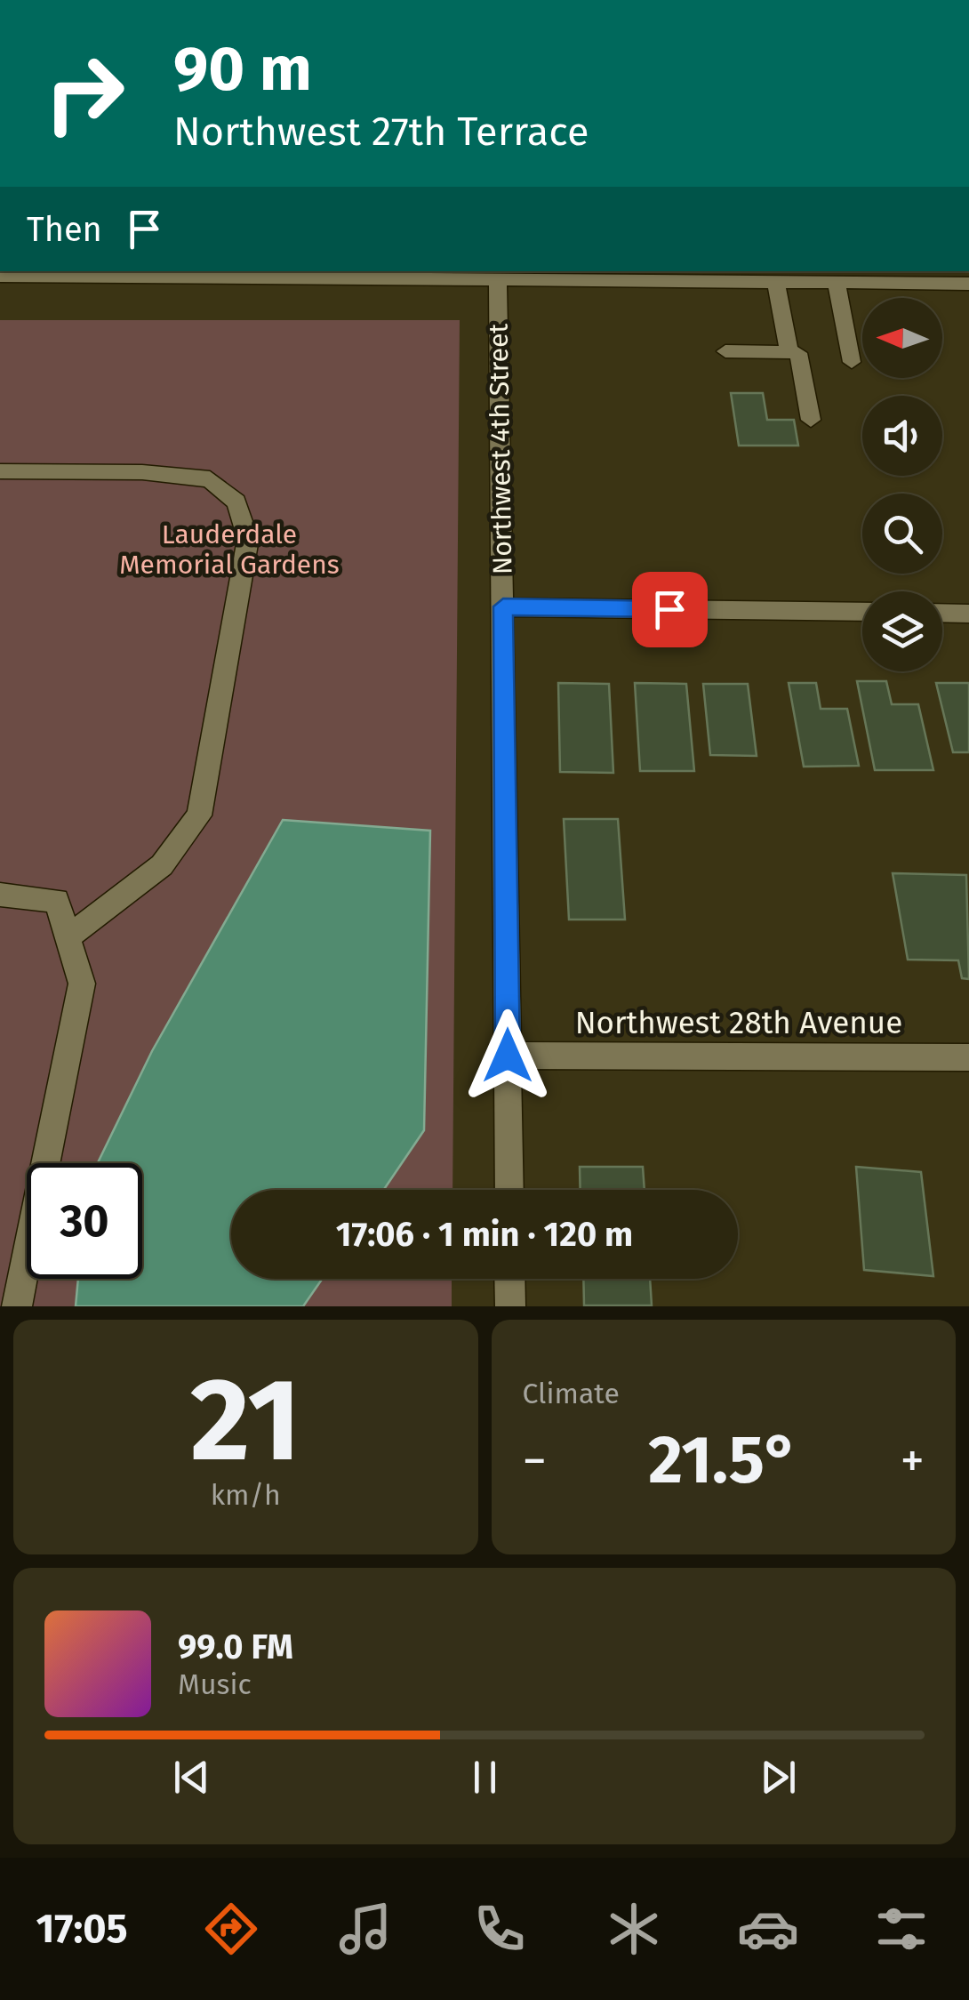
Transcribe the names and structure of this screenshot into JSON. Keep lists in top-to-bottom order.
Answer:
{
  "streets": {
    "street": ["Northwest 4th Street", "Northwest 28th Avenue"]
  },
  "crossings": [
    ["Northwest 4th Street", "Northwest 28th Avenue"]
  ],
  "parks": ["Lauderdale Memorial Gardens"],
  "north": "left",
  "page": {
    "turn": ["90 m", "Northwest 27th Terrace"],
    "then": "Then",
    "limit": "30",
    "trip": "17:06 · 1 min · 120 m",
    "tile": [
      ["21", "km/h"],
      "Climate"
    ],
    "heat": ["−", "21.5°", "+"],
    "song": ["99.0 FM", "Music"],
    "tabs": "17:05"
  }
}
